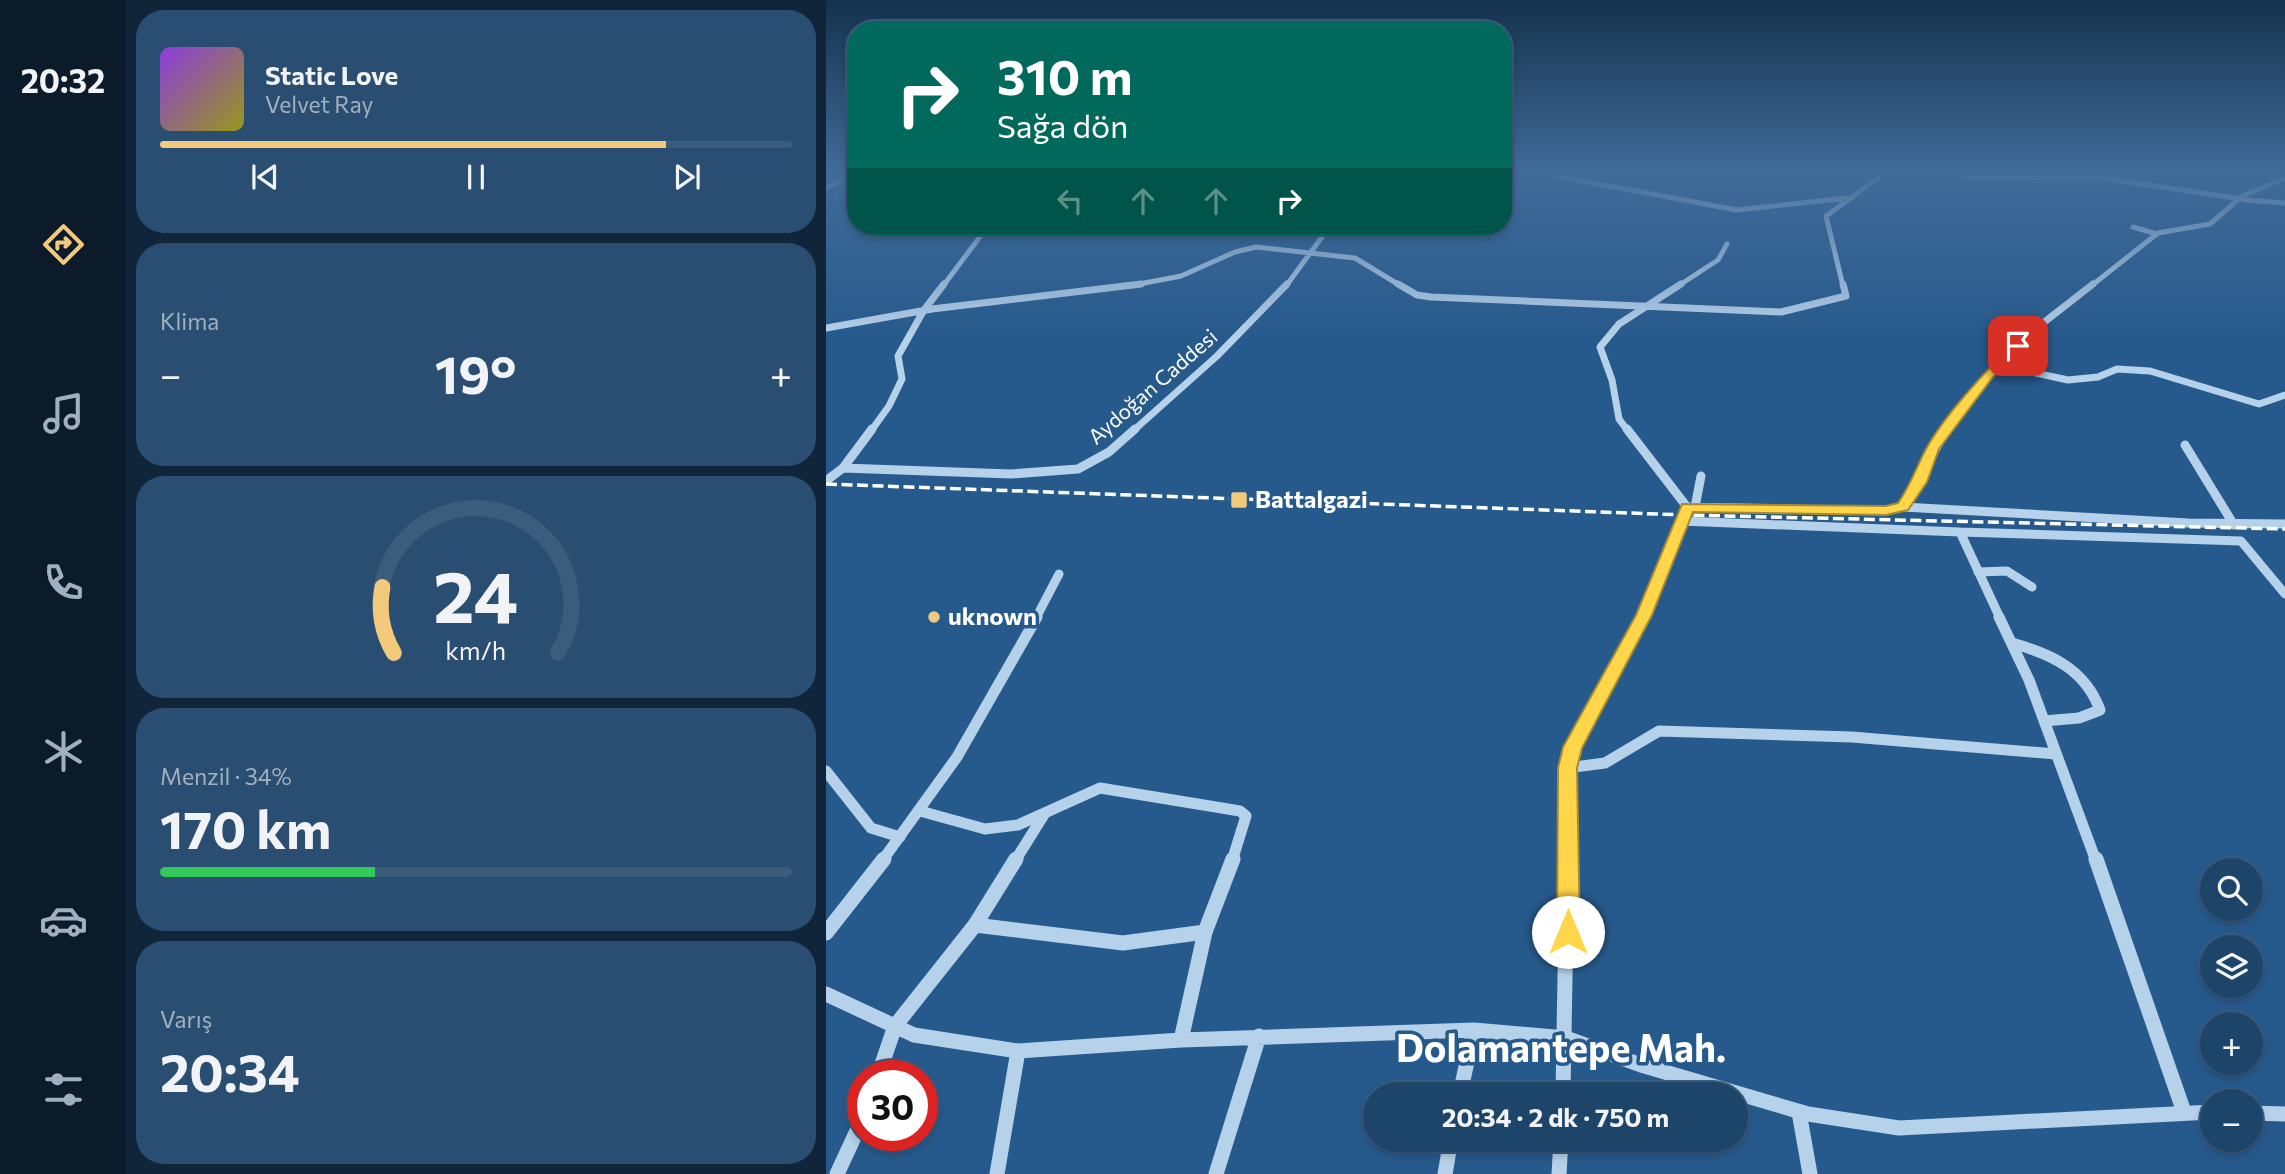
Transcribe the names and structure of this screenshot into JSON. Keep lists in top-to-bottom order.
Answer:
{
  "streets": {
    "street": ["Aydoğan Caddesi"]
  },
  "districts": ["Dolamantepe Mah."],
  "places": {
    "transit": ["Battalgazi"],
    "other": ["uknown"]
  },
  "page": {
    "tabs": "20:32",
    "turn": ["310 m", "Sağa dön"],
    "song": ["Static Love", "Velvet Ray"],
    "tile": [
      "Klima",
      ["Menzil · 34%", "170 km"],
      ["Varış", "20:34"]
    ],
    "heat": ["−", "19°", "+"],
    "map_buttons": ["+", "−"],
    "limit": "30",
    "trip": "20:34 · 2 dk · 750 m",
    "gauge": ["24", "km/h"]
  }
}
